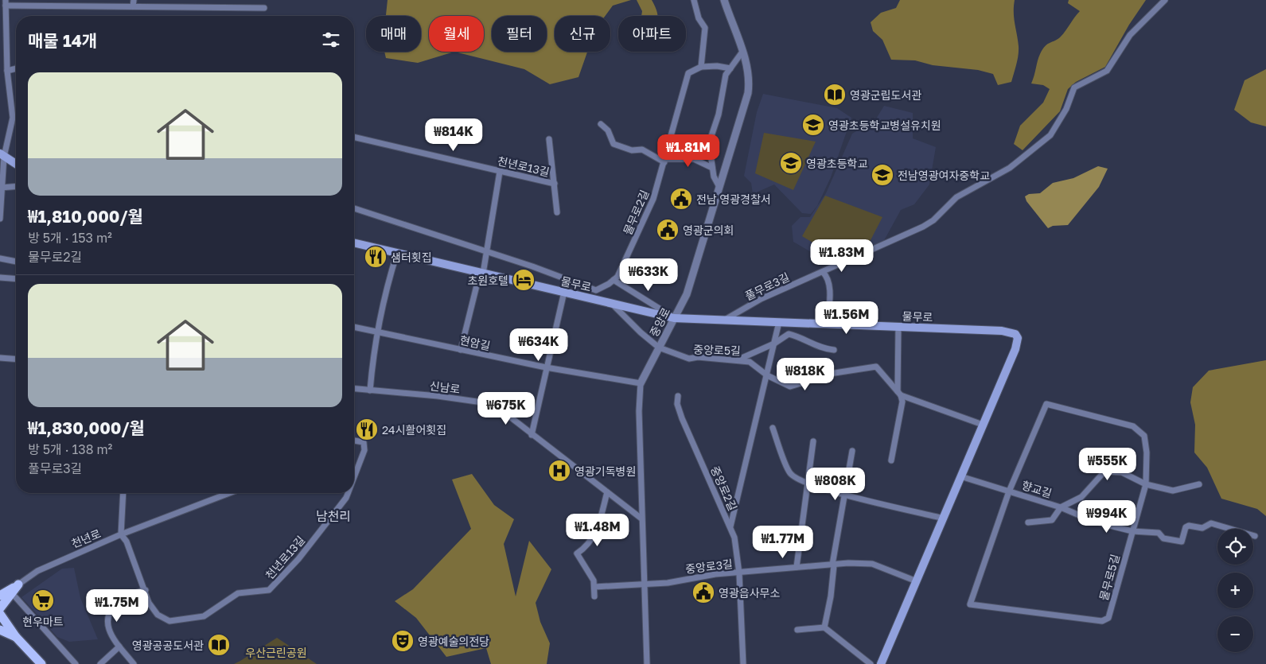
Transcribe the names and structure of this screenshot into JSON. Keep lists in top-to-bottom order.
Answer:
{
  "streets": {
    "main road": ["물무로"],
    "street": [
      "천년로13길",
      "물무로2길",
      "풀무로3길",
      "중앙로",
      "현암길",
      "중앙로5길",
      "신남로",
      "중앙로2길",
      "향교길",
      "천년로",
      "중앙로3길",
      "물무로5길"
    ]
  },
  "crossings": [
    ["천년로13길", "천년로"],
    ["물무로", "풀무로3길"],
    ["물무로", "중앙로"],
    ["물무로", "중앙로5길"],
    ["물무로", "향교길"],
    ["물무로", "중앙로3길"],
    ["중앙로", "현암길"],
    ["중앙로", "중앙로5길"],
    ["중앙로", "신남로"],
    ["중앙로", "중앙로3길"],
    ["중앙로2길", "중앙로3길"],
    ["향교길", "물무로5길"]
  ],
  "districts": ["남천리"],
  "parks": ["우산근린공원"],
  "places": {
    "library": ["영광군립도서관", "영광공공도서관"],
    "school or university": ["영광초등학교병설유치원", "영광초등학교", "전남영광여자중학교"],
    "public building": ["전남 영광경찰서", "영광군의회", "영광읍사무소"],
    "restaurant": ["샘터횟집", "24시활어횟집"],
    "hotel": ["초원호텔"],
    "hospital": ["영광기독병원"],
    "supermarket": ["현우마트"],
    "theatre": ["영광예술의전당"]
  },
  "page": {
    "chip": [
      "매매",
      "월세",
      "필터",
      "신규",
      "아파트"
    ],
    "heading": "매물 14개",
    "list": [
      {
        "name": "₩1,810,000/월",
        "note": "방 5개 · 153 m² · 물무로2길"
      },
      {
        "name": "₩1,830,000/월",
        "note": "방 5개 · 138 m² · 풀무로3길"
      }
    ],
    "price": [
      "₩814K",
      "₩1.81M",
      "₩1.83M",
      "₩633K",
      "₩1.56M",
      "₩634K",
      "₩818K",
      "₩675K",
      "₩555K",
      "₩808K",
      "₩994K",
      "₩1.48M",
      "₩1.77M",
      "₩1.75M"
    ],
    "map_buttons": ["+", "−"]
  }
}
